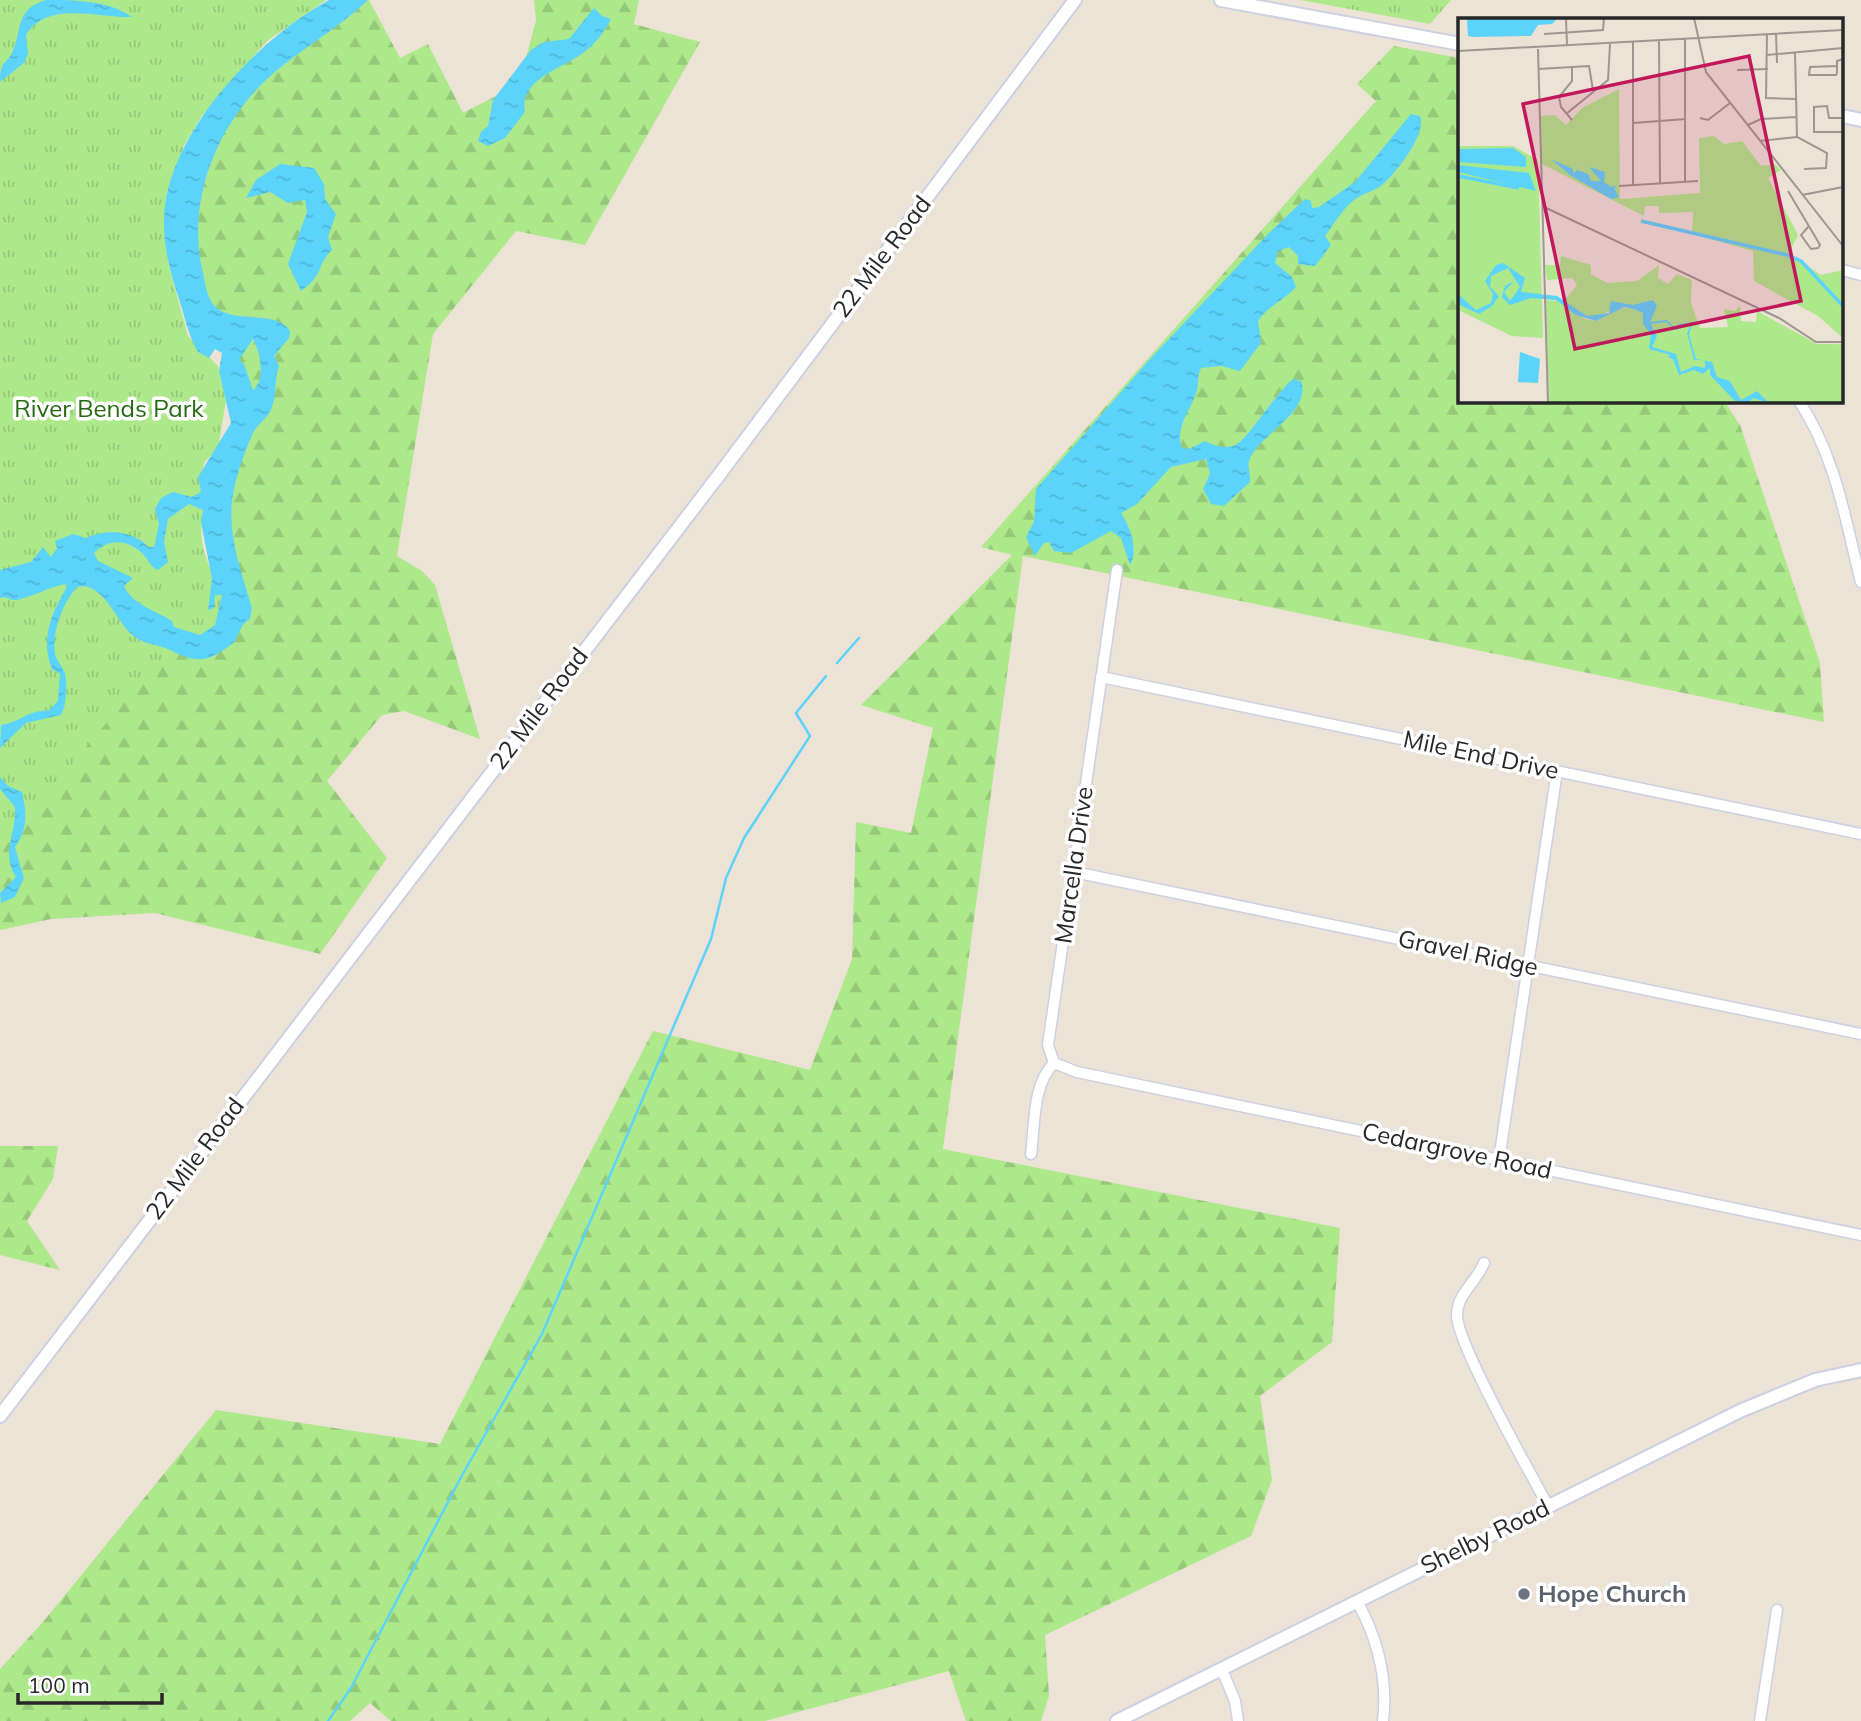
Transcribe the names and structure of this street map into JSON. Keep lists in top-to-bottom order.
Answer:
{
  "streets": {
    "street": [
      "22 Mile Road",
      "Mile End Drive",
      "Marcella Drive",
      "Gravel Ridge",
      "Cedargrove Road",
      "Shelby Road"
    ]
  },
  "crossings": [
    ["Mile End Drive", "Marcella Drive"],
    ["Marcella Drive", "Gravel Ridge"],
    ["Marcella Drive", "Cedargrove Road"]
  ],
  "parks": ["River Bends Park"],
  "places": ["Hope Church"],
  "scale_bar": "100 m"
}
